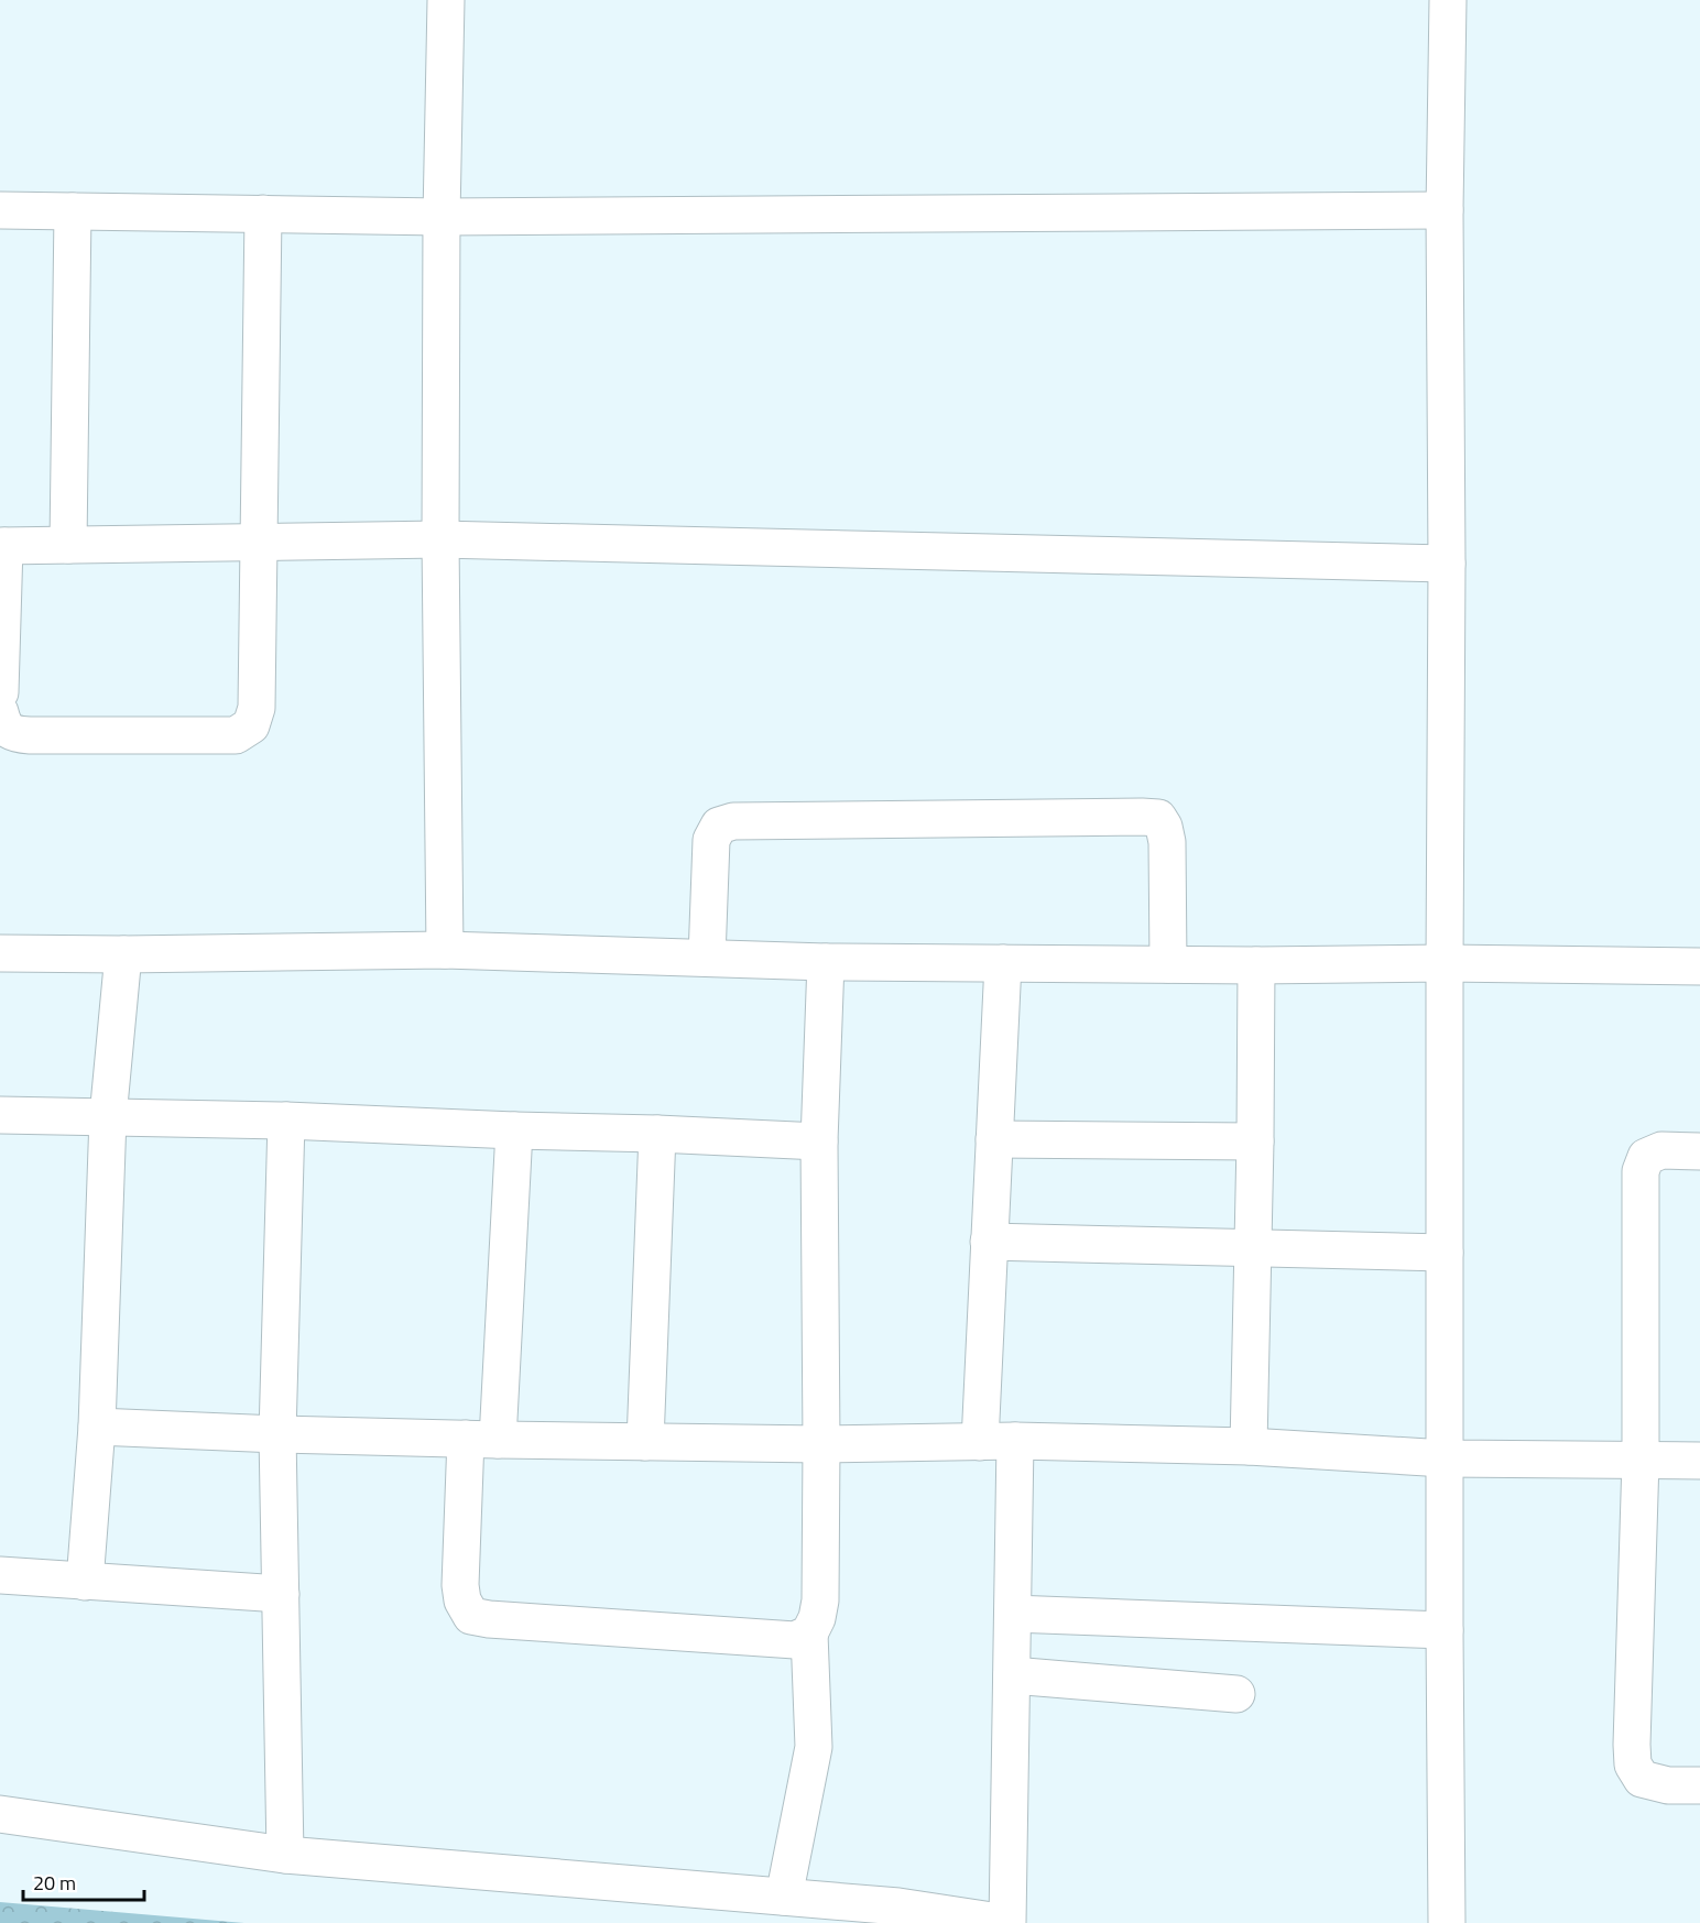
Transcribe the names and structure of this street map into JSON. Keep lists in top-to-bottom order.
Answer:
{
  "scale_bar": "20 m"
}
